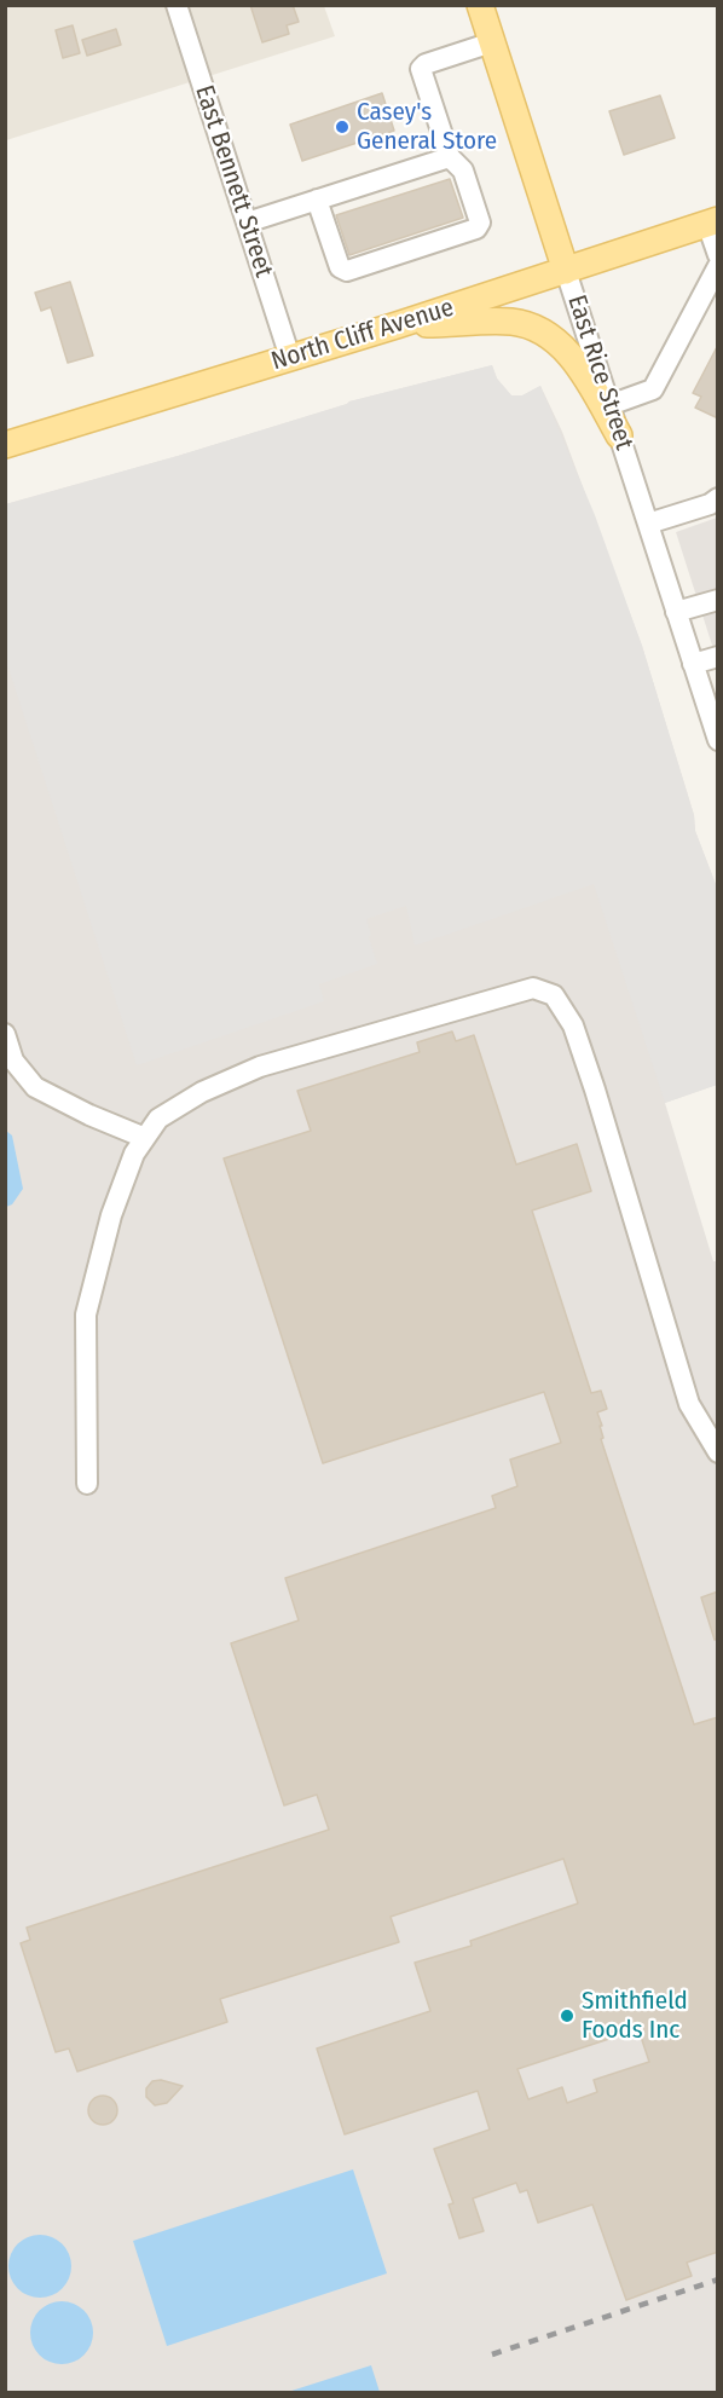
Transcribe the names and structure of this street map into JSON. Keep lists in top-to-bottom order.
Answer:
{
  "streets": {
    "main road": ["North Cliff Avenue", "East Rice Street"],
    "street": ["East Bennett Street"]
  },
  "crossings": [
    ["East Bennett Street", "North Cliff Avenue"],
    ["North Cliff Avenue", "East Rice Street"]
  ],
  "places": ["Casey's General Store", "Smithfield Foods Inc"]
}
